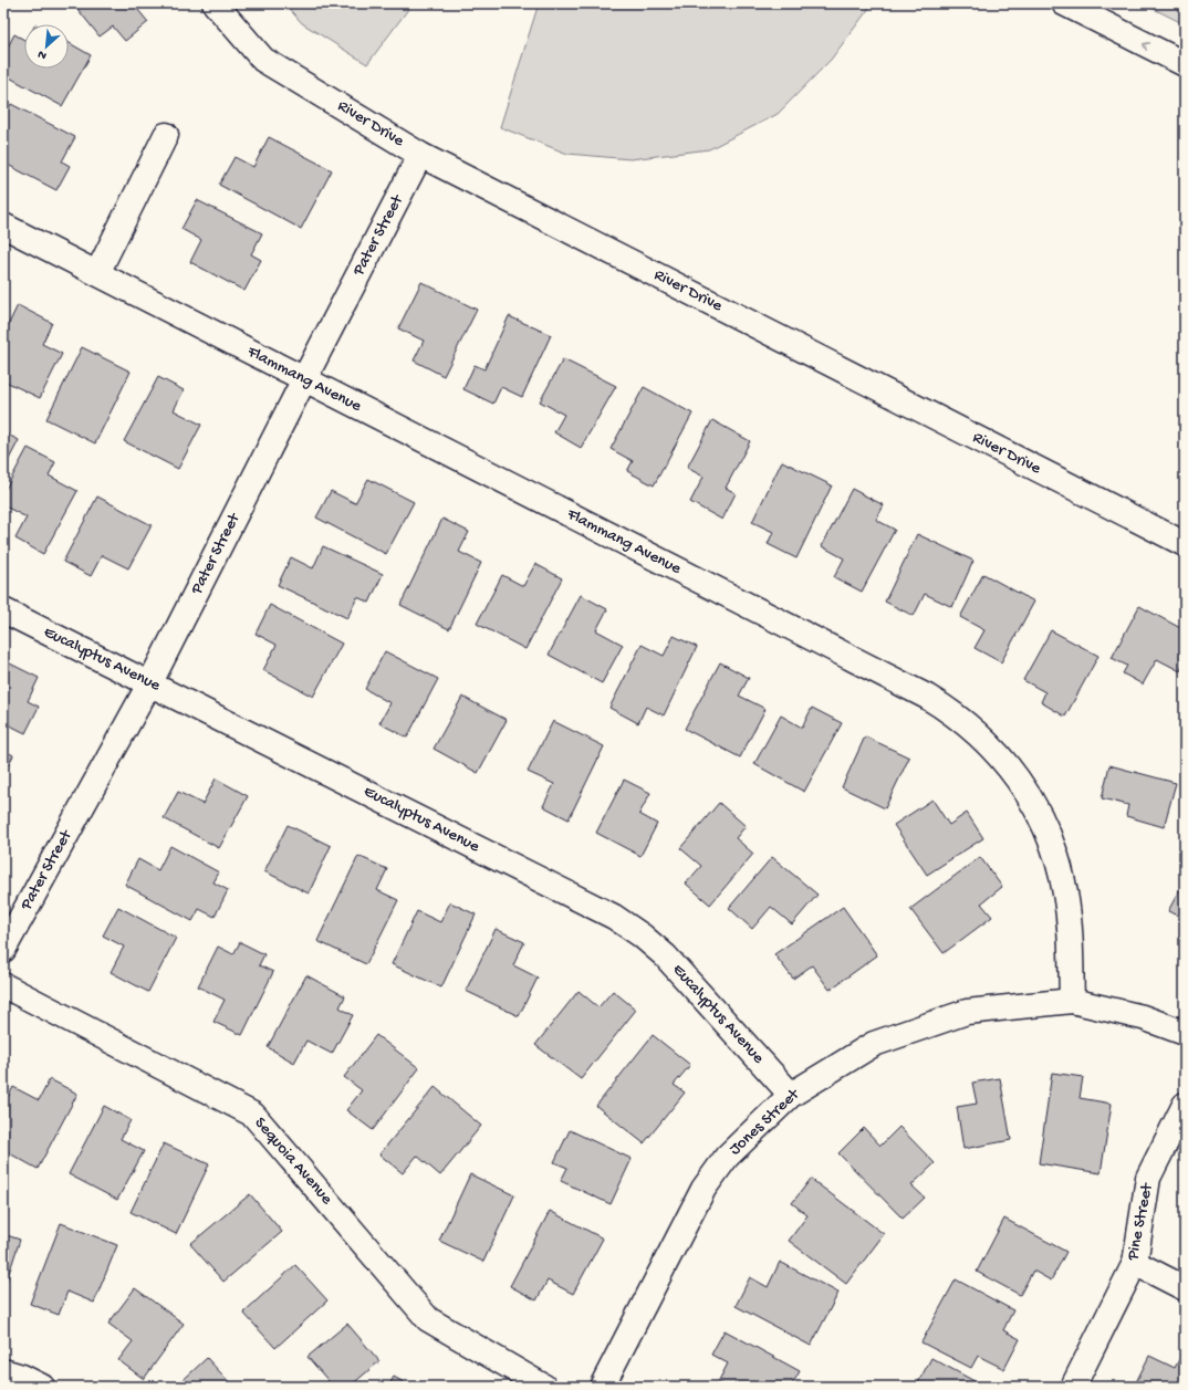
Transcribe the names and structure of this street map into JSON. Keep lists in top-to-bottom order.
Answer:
{
  "streets": {
    "street": [
      "River Drive",
      "Pater Street",
      "Flammang Avenue",
      "Eucalyptus Avenue",
      "Jones Street",
      "Sequoia Avenue",
      "Pine Street"
    ]
  },
  "crossings": [
    ["River Drive", "Pater Street"],
    ["Pater Street", "Flammang Avenue"],
    ["Pater Street", "Eucalyptus Avenue"],
    ["Flammang Avenue", "Jones Street"],
    ["Eucalyptus Avenue", "Jones Street"]
  ],
  "north": "bottom left"
}
